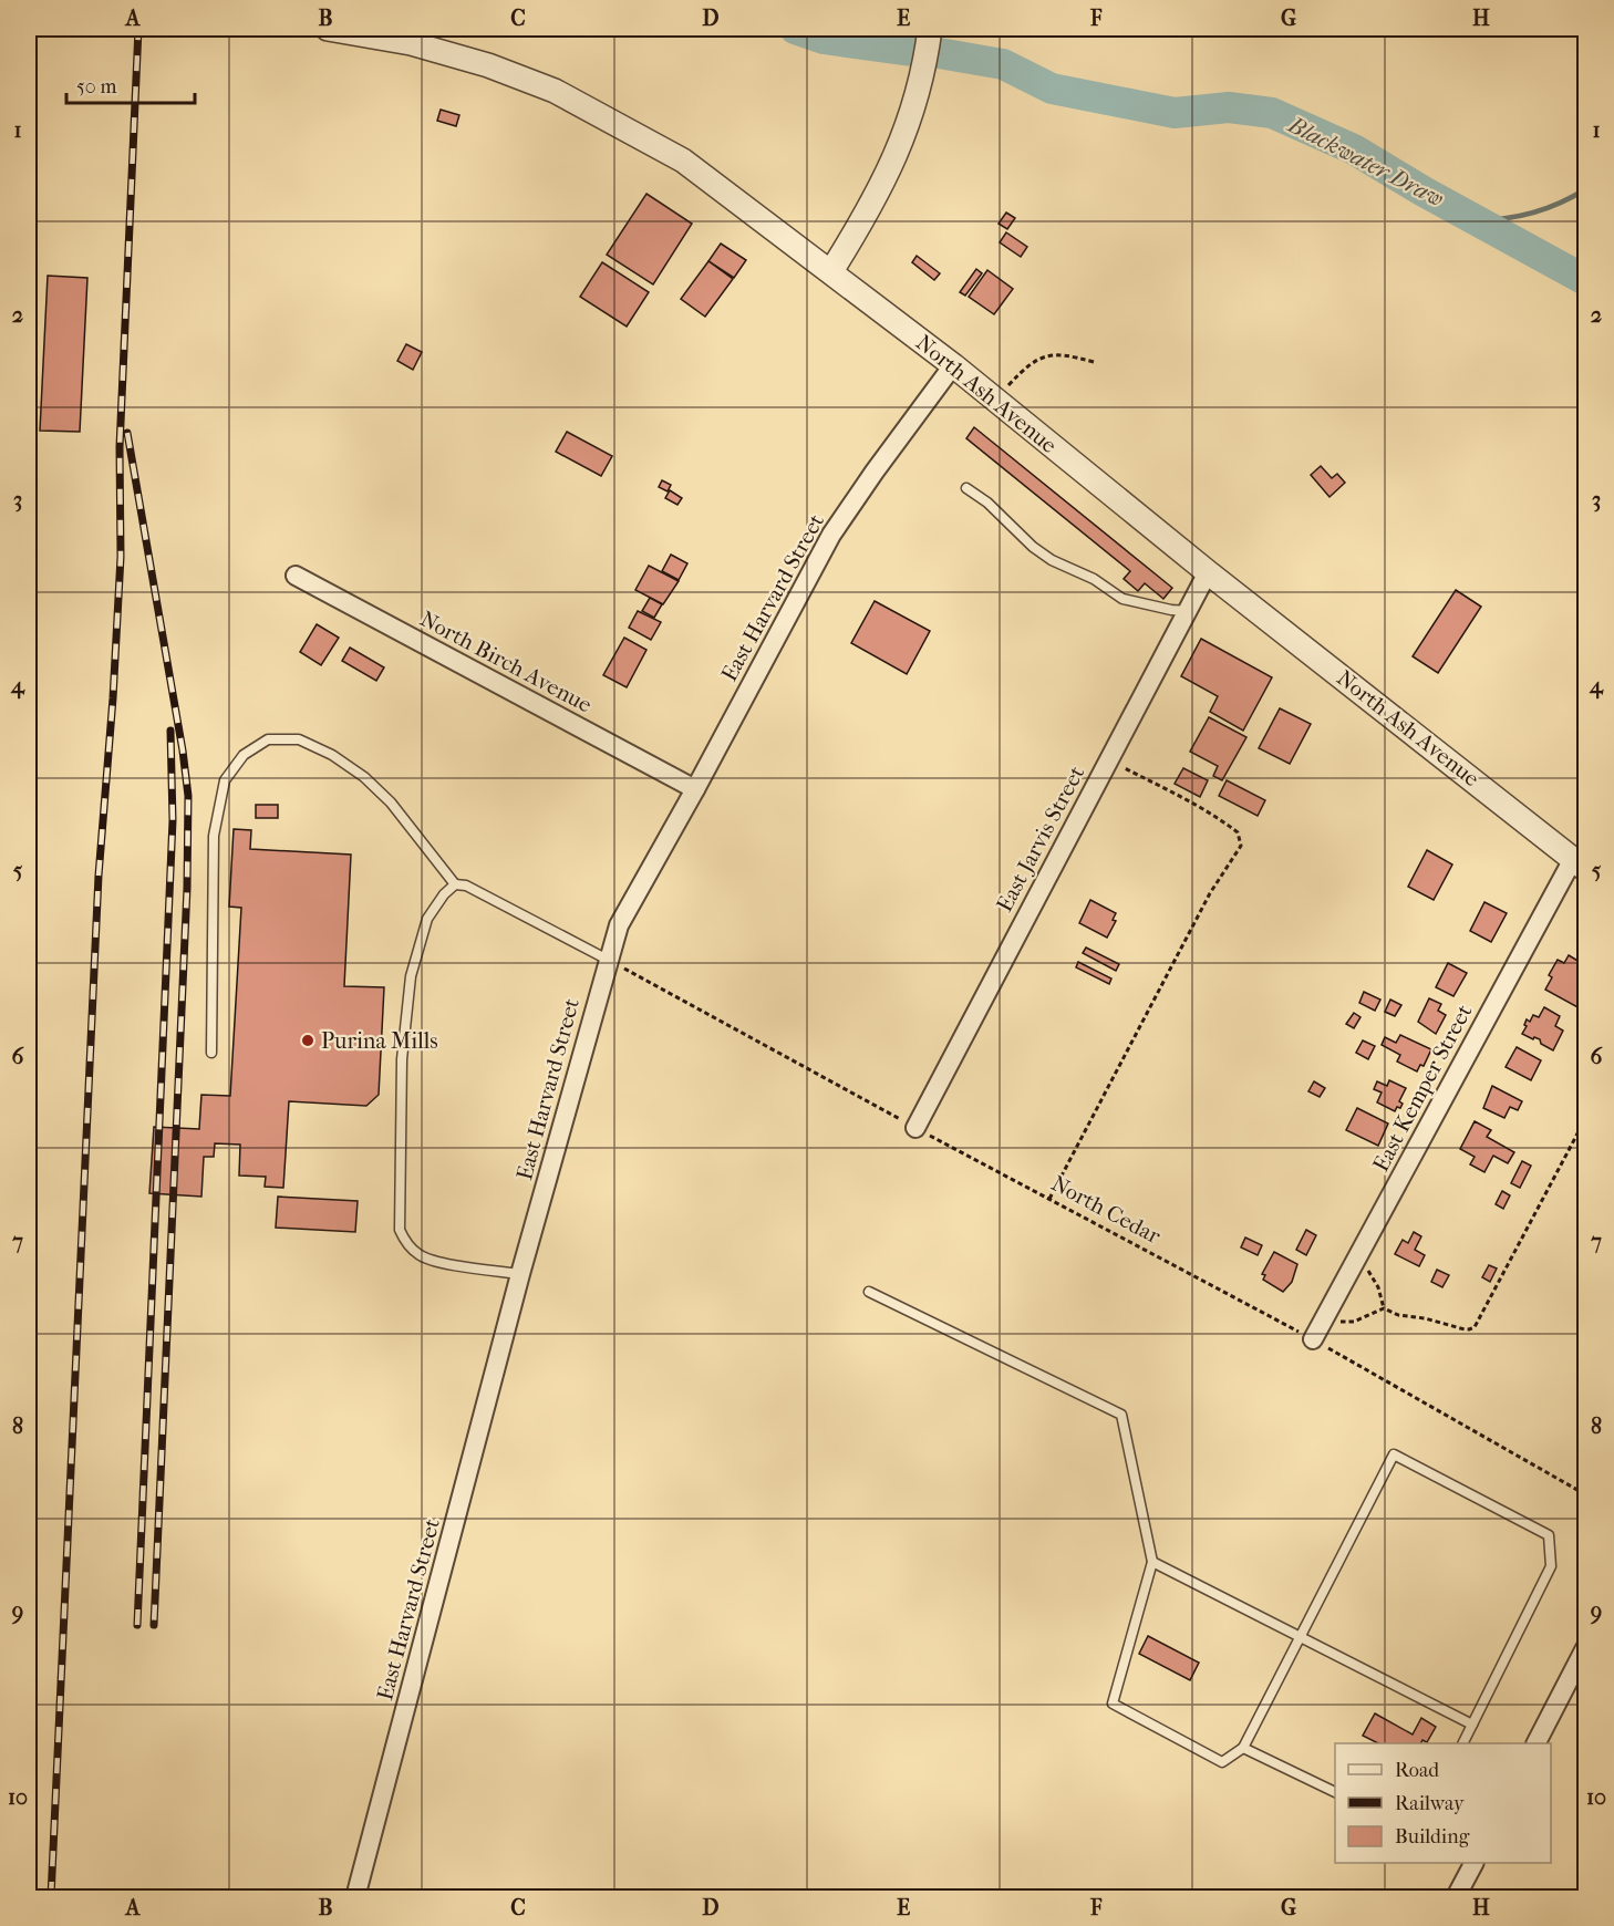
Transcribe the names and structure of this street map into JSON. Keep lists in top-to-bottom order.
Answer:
{
  "streets": {
    "street": [
      "North Ash Avenue",
      "East Harvard Street",
      "North Birch Avenue",
      "East Jarvis Street",
      "East Kemper Street"
    ],
    "path": ["North Cedar"]
  },
  "crossings": [
    ["North Ash Avenue", "East Harvard Street"],
    ["North Ash Avenue", "East Jarvis Street"],
    ["North Ash Avenue", "East Kemper Street"],
    ["East Harvard Street", "North Birch Avenue"],
    ["East Harvard Street", "North Cedar"],
    ["East Jarvis Street", "North Cedar"],
    ["East Kemper Street", "North Cedar"]
  ],
  "water": ["Blackwater Draw"],
  "places": ["Purina Mills"],
  "legend": ["Road", "Railway", "Building"],
  "scale_bar": "50 m",
  "grid": {
    "columns": [
      "A",
      "B",
      "C",
      "D",
      "E",
      "F",
      "G",
      "H"
    ],
    "rows": [
      "1",
      "2",
      "3",
      "4",
      "5",
      "6",
      "7",
      "8",
      "9",
      "10"
    ]
  }
}
